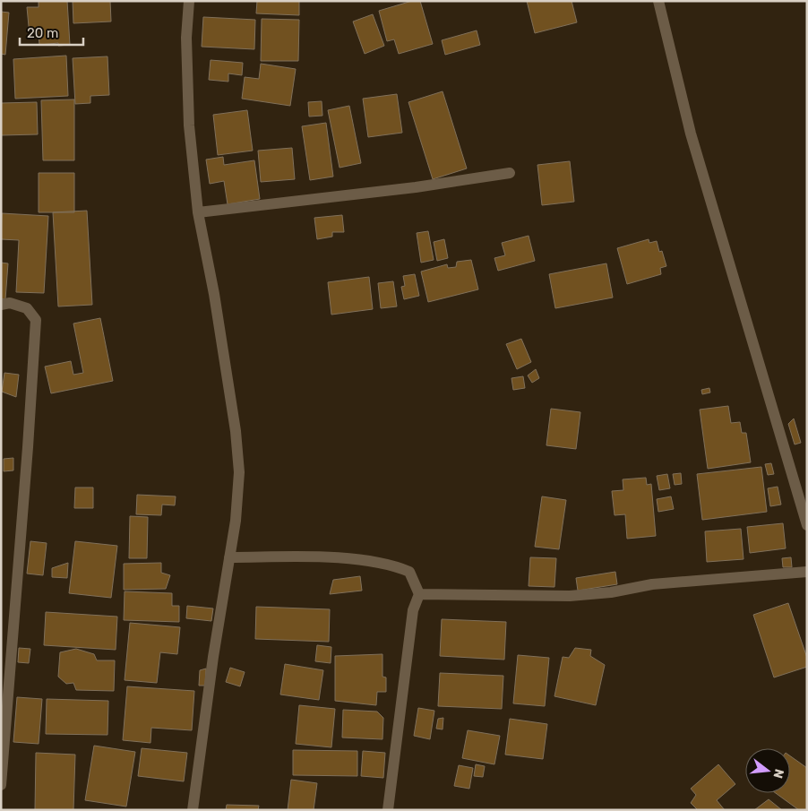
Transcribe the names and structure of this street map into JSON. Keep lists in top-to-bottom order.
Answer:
{
  "scale_bar": "20 m",
  "north": "right"
}
